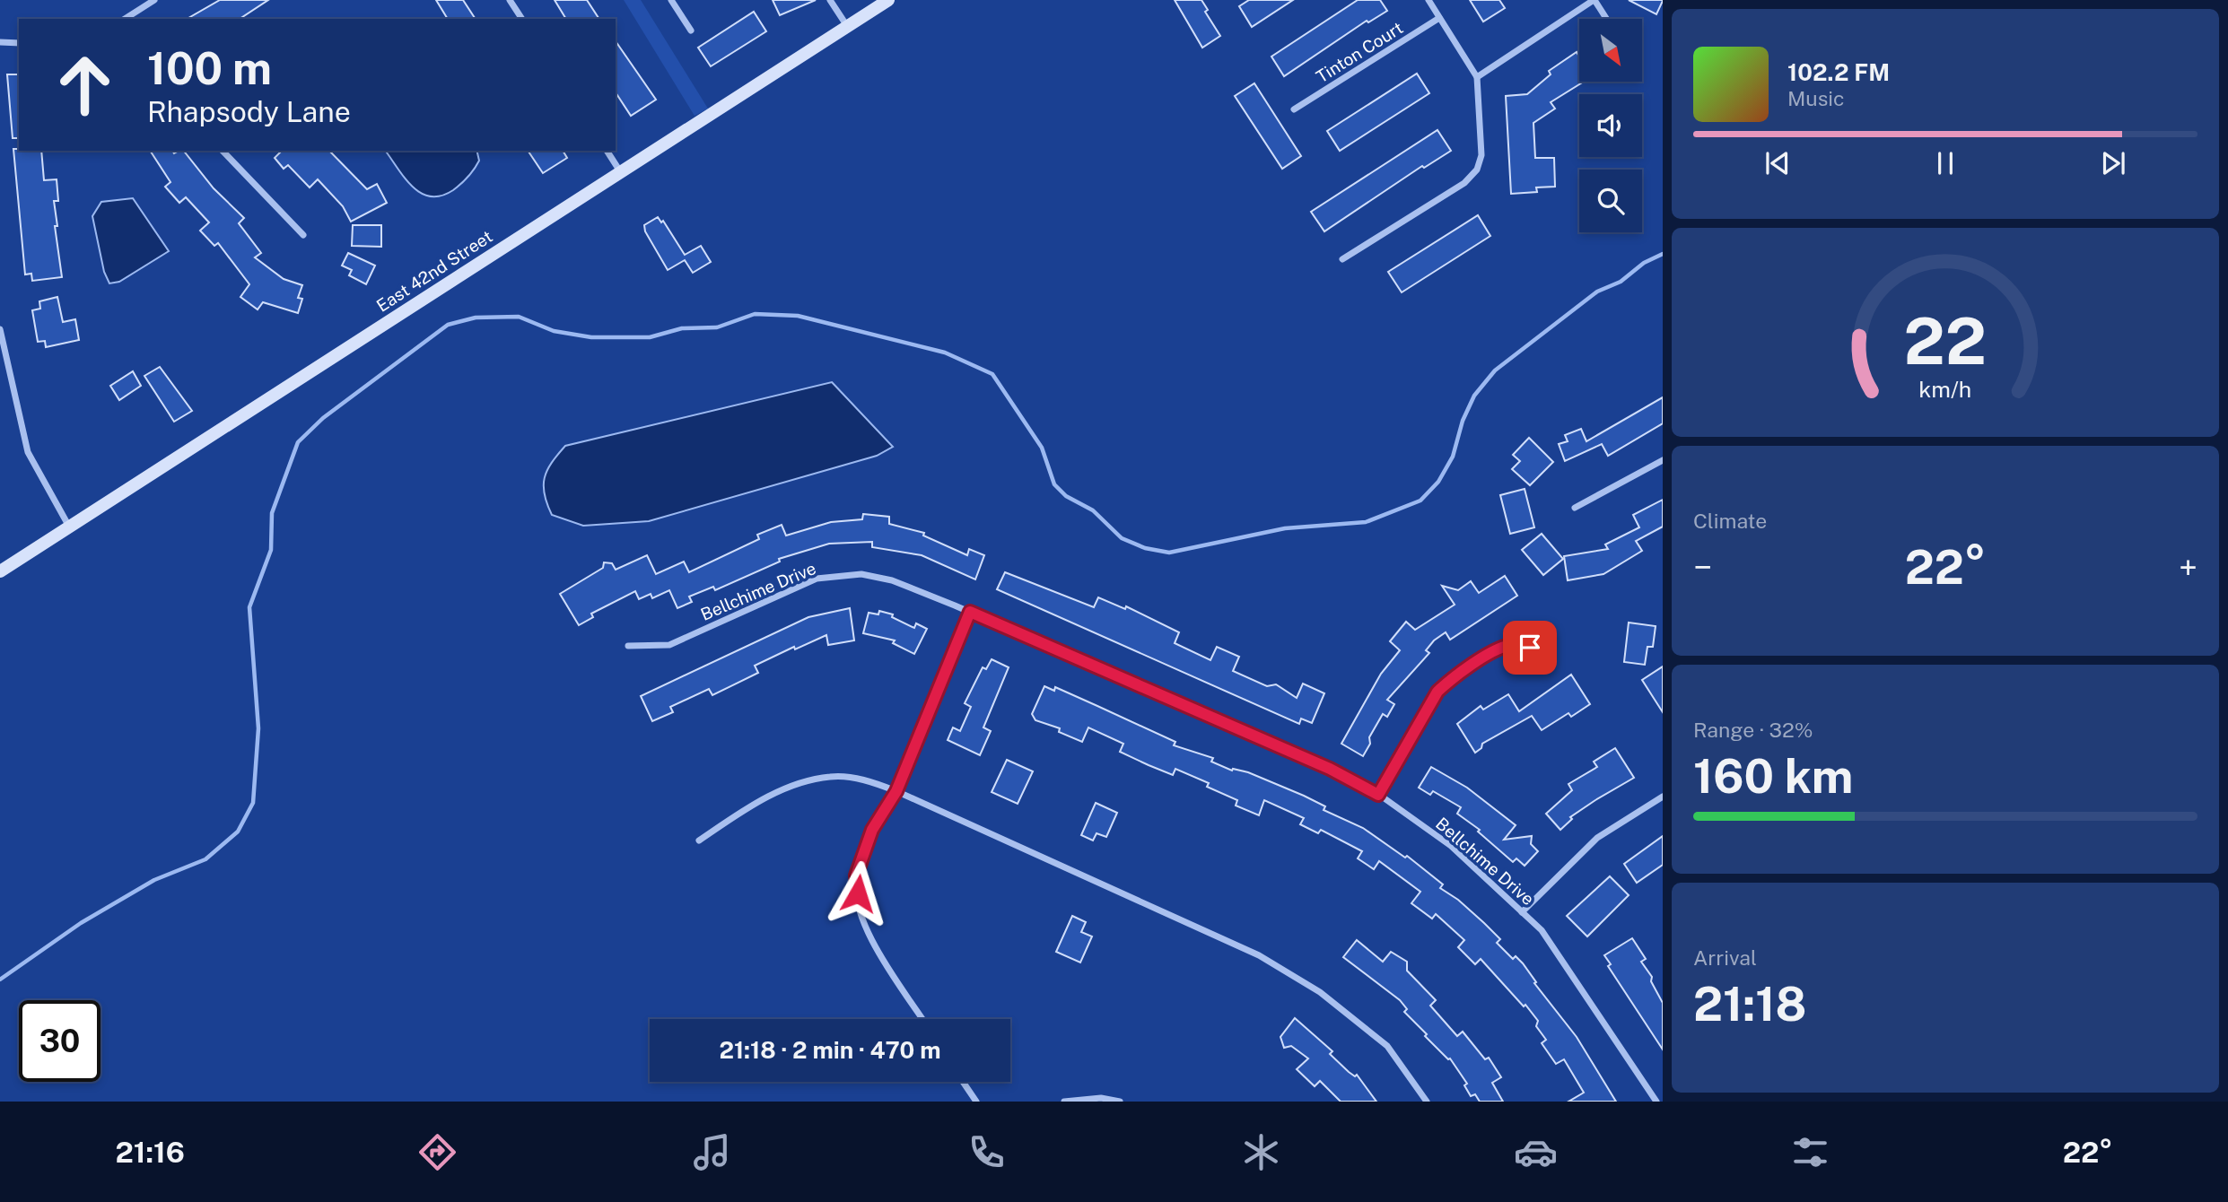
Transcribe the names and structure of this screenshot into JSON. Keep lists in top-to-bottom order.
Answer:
{
  "streets": {
    "street": ["Tinton Court", "East 42nd Street", "Bellchime Drive"]
  },
  "north": "bottom right",
  "page": {
    "turn": ["100 m", "Rhapsody Lane"],
    "song": ["102.2 FM", "Music"],
    "tile": [
      "Climate",
      ["Range · 32%", "160 km"],
      ["Arrival", "21:18"]
    ],
    "heat": ["−", "22°", "+"],
    "limit": "30",
    "trip": "21:18 · 2 min · 470 m",
    "tabs": ["21:16", "22°"],
    "gauge": ["22", "km/h"]
  }
}
